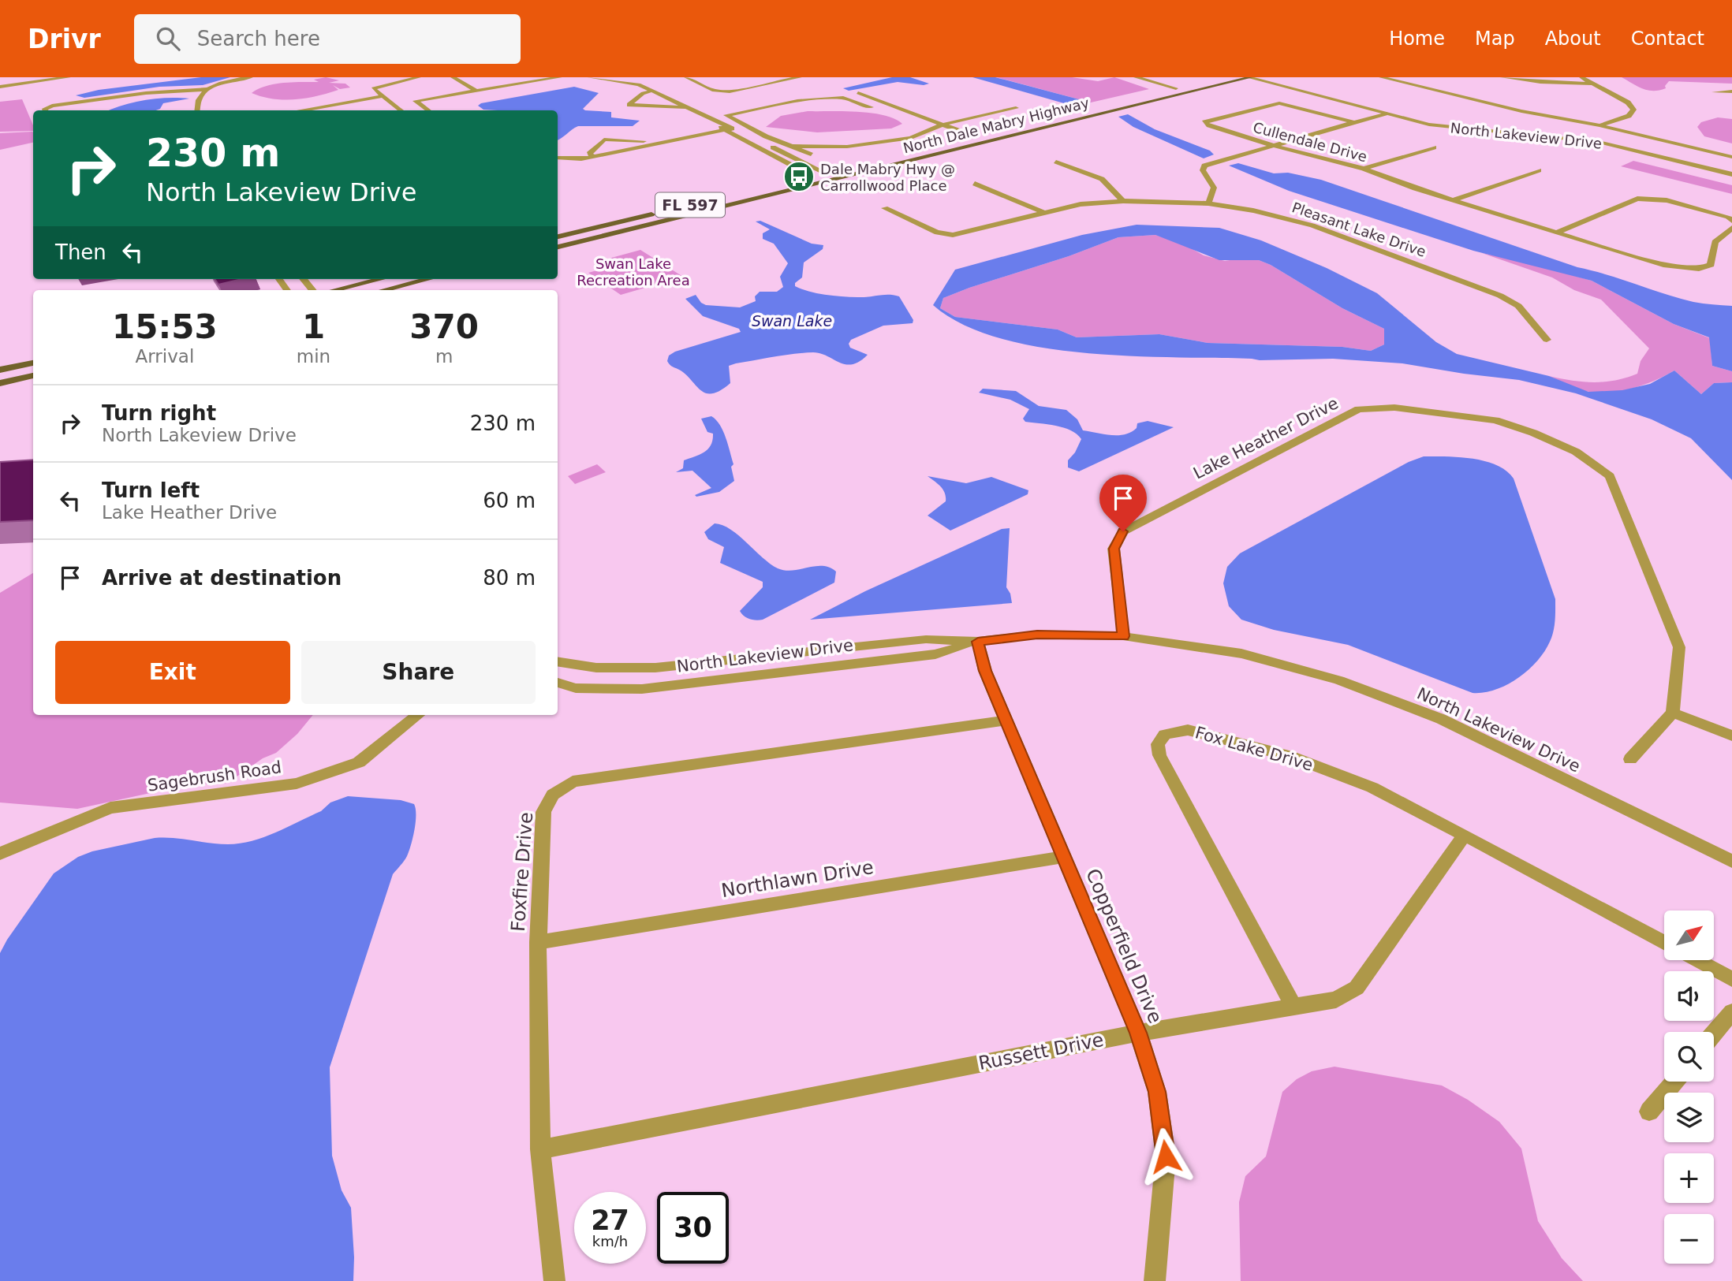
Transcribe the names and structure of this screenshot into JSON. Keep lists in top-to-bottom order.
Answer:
{
  "streets": {
    "main road": ["North Dale Mabry Highway", "FL 597"],
    "street": [
      "North Lakeview Drive",
      "Cullendale Drive",
      "Pleasant Lake Drive",
      "Lake Heather Drive",
      "Fox Lake Drive",
      "Sagebrush Road",
      "Foxfire Drive",
      "Northlawn Drive",
      "Copperfield Drive",
      "Russett Drive"
    ]
  },
  "crossings": [
    ["North Dale Mabry Highway", "North Lakeview Drive"],
    ["North Lakeview Drive", "Cullendale Drive"],
    ["North Lakeview Drive", "Pleasant Lake Drive"],
    ["North Lakeview Drive", "Lake Heather Drive"],
    ["North Lakeview Drive", "Copperfield Drive"],
    ["Fox Lake Drive", "Russett Drive"],
    ["Foxfire Drive", "Northlawn Drive"],
    ["Foxfire Drive", "Copperfield Drive"],
    ["Foxfire Drive", "Russett Drive"],
    ["Northlawn Drive", "Copperfield Drive"],
    ["Copperfield Drive", "Russett Drive"]
  ],
  "water": ["Swan Lake"],
  "parks": ["Swan Lake Recreation Area"],
  "places": {
    "bus stop": ["Dale Mabry Hwy @ Carrollwood Place"]
  },
  "north": "top right",
  "page": {
    "header": "Drivr",
    "search": "Search here",
    "nav": [
      "Home",
      "Map",
      "About",
      "Contact"
    ],
    "turn": ["230 m", "North Lakeview Drive"],
    "then": "Then",
    "eta": [
      "15:53",
      "Arrival",
      "1",
      "min",
      "370",
      "m"
    ],
    "list": [
      {
        "name": "Turn right",
        "note": "North Lakeview Drive",
        "value": "230 m"
      },
      {
        "name": "Turn left",
        "note": "Lake Heather Drive",
        "value": "60 m"
      },
      {
        "name": "Arrive at destination",
        "value": "80 m"
      }
    ],
    "buttons": ["Exit", "Share"],
    "map_buttons": ["+", "−"],
    "speed": "27 km/h",
    "limit": "30"
  }
}
